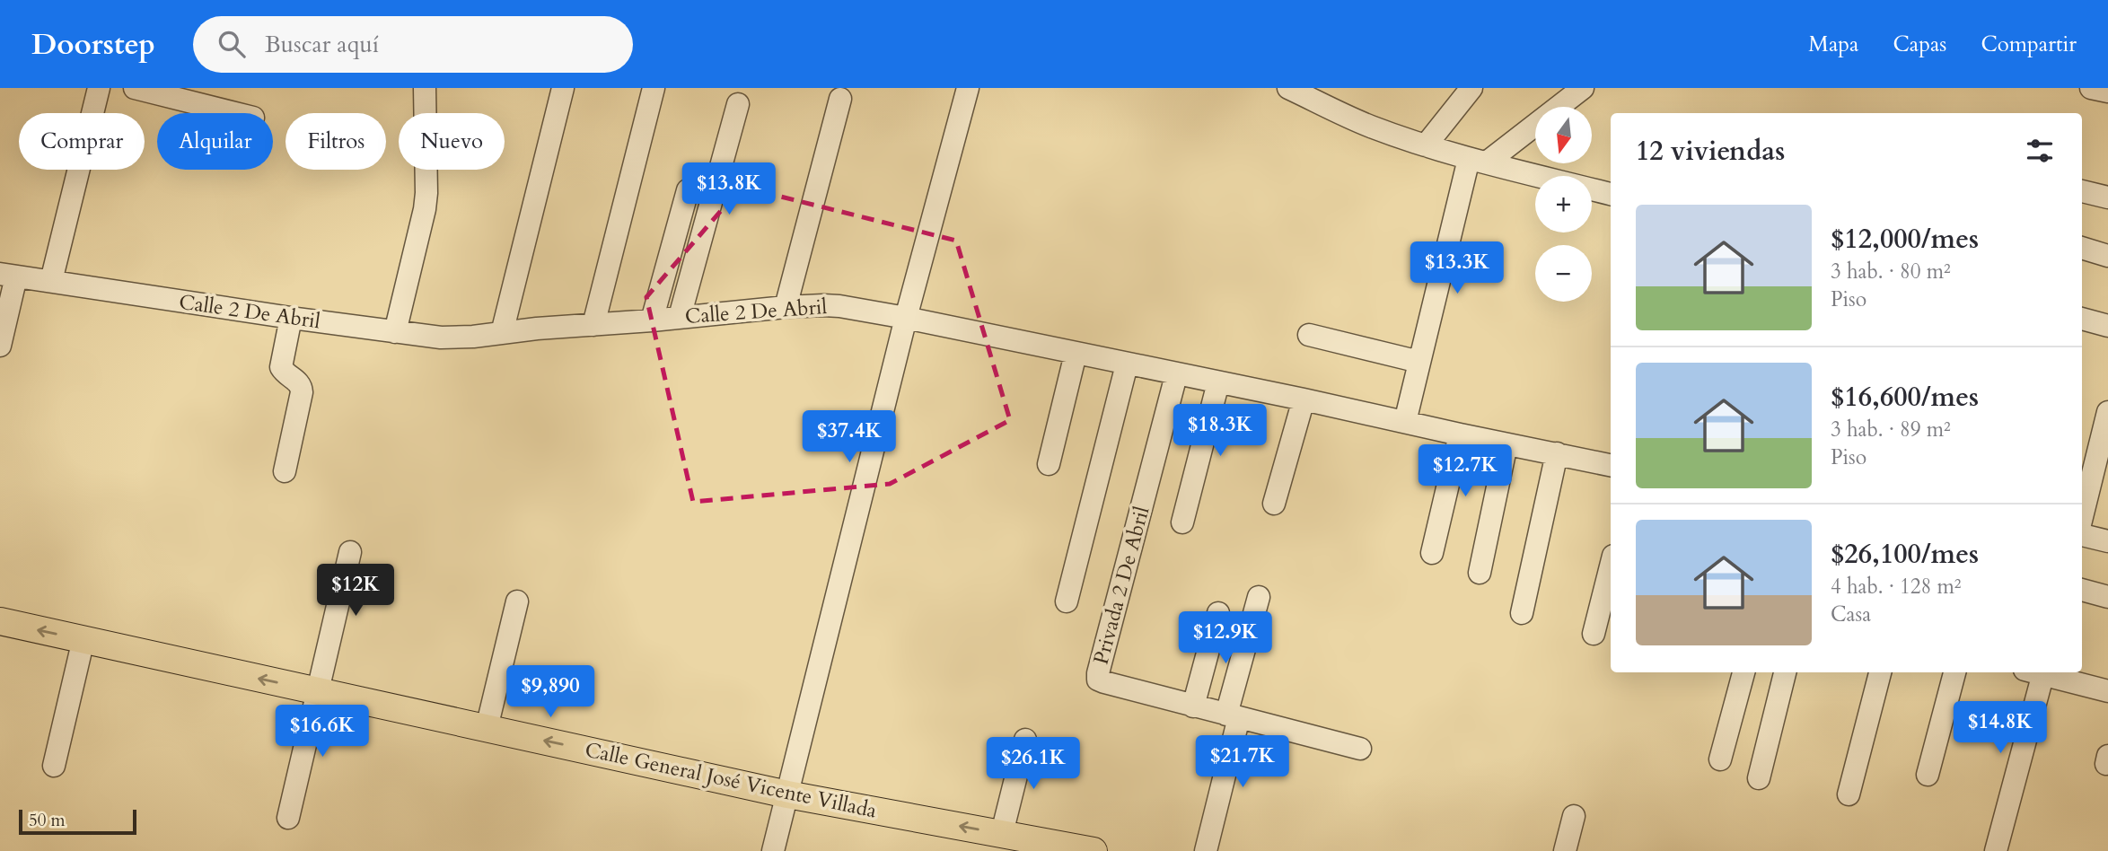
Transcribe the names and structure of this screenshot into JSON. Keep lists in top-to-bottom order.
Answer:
{
  "streets": {
    "main road": ["Calle General José Vicente Villada"],
    "street": ["Calle 2 De Abril", "Privada 2 De Abril"]
  },
  "crossings": [
    ["Calle 2 De Abril", "Privada 2 De Abril"]
  ],
  "one_way": ["Calle General José Vicente Villada"],
  "scale_bar": "50 m",
  "north": "bottom",
  "page": {
    "header": "Doorstep",
    "search": "Buscar aquí",
    "nav": ["Mapa", "Capas", "Compartir"],
    "map_buttons": ["+", "−"],
    "chip": [
      "Comprar",
      "Alquilar",
      "Filtros",
      "Nuevo"
    ],
    "heading": "12 viviendas",
    "price": [
      "$13.8K",
      "$13.3K",
      "$18.3K",
      "$37.4K",
      "$12.7K",
      "$12K",
      "$12.9K",
      "$9,890",
      "$14.8K",
      "$16.6K",
      "$21.7K",
      "$26.1K"
    ],
    "list": [
      {
        "name": "$12,000/mes",
        "note": "3 hab. · 80 m² · Piso"
      },
      {
        "name": "$16,600/mes",
        "note": "3 hab. · 89 m² · Piso"
      },
      {
        "name": "$26,100/mes",
        "note": "4 hab. · 128 m² · Casa"
      }
    ],
    "scale": "50 m"
  }
}
